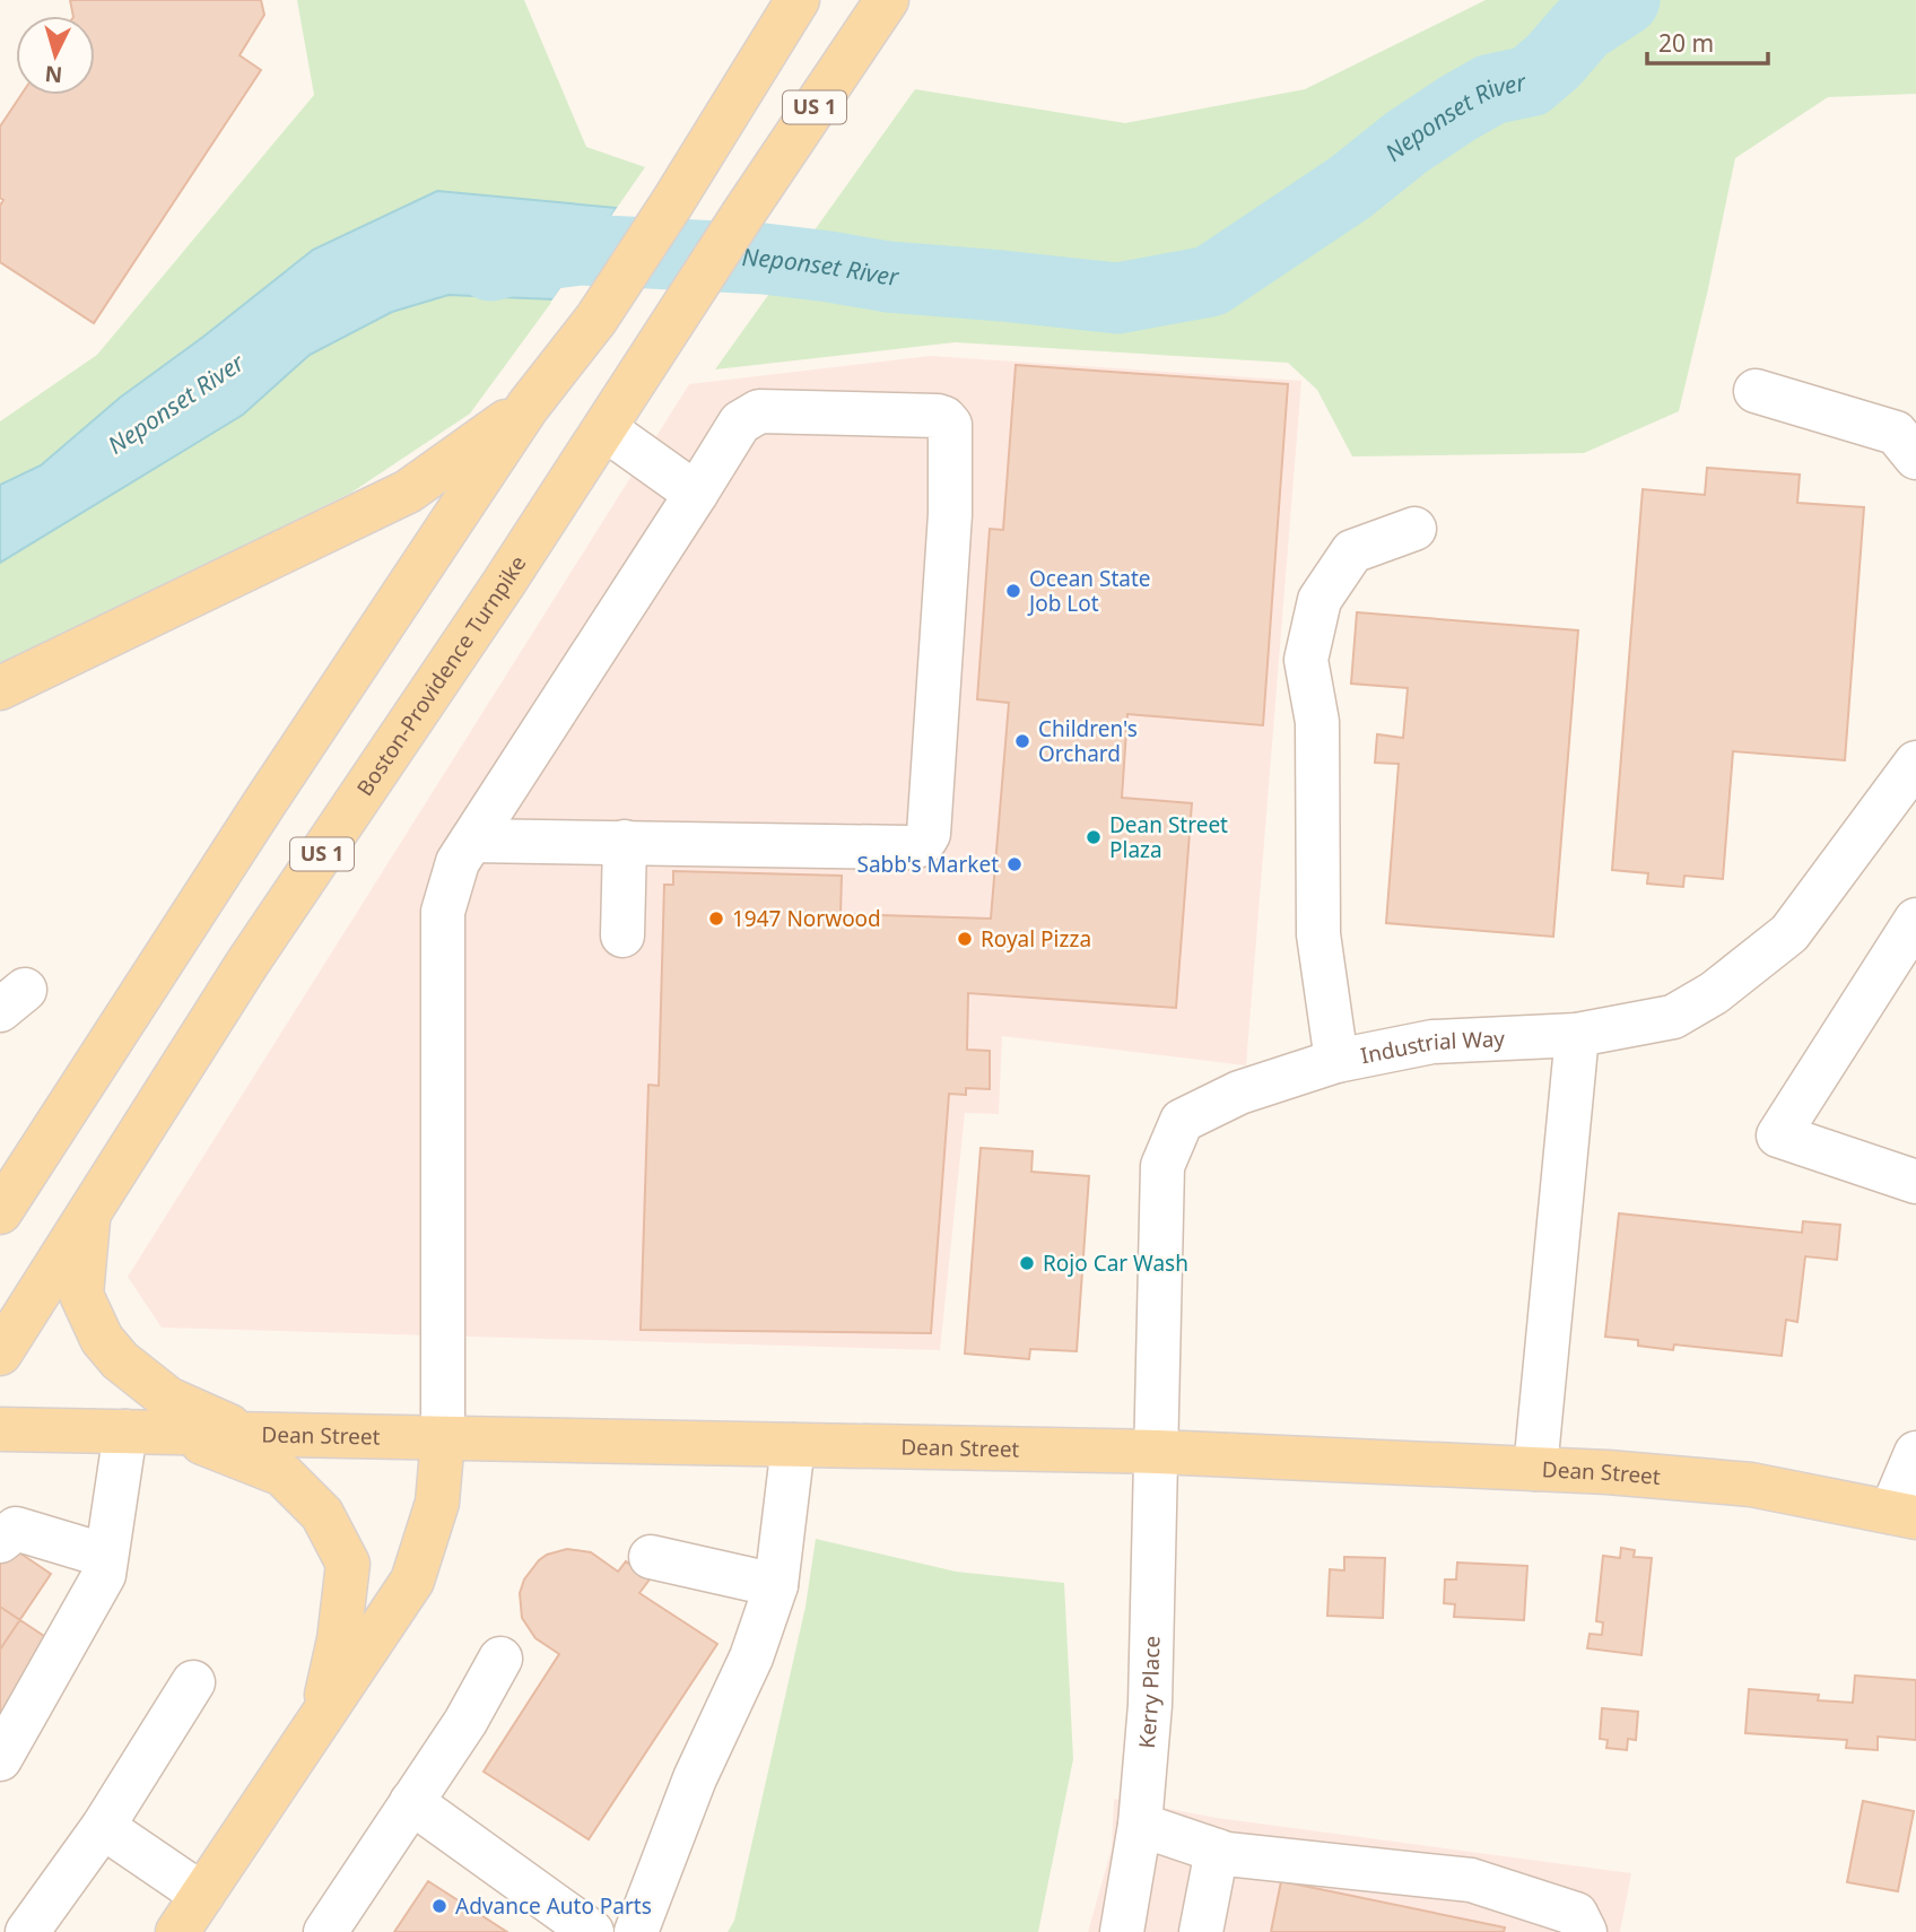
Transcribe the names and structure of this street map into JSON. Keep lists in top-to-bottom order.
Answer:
{
  "streets": {
    "main road": ["US 1", "Boston-Providence Turnpike", "Dean Street"],
    "street": ["Industrial Way", "Kerry Place"]
  },
  "crossings": [
    ["Industrial Way", "Dean Street"],
    ["Industrial Way", "Kerry Place"],
    ["Dean Street", "Kerry Place"]
  ],
  "water": ["Neponset River"],
  "places": [
    "Ocean State Job Lot",
    "Children's Orchard",
    "Dean Street Plaza",
    "Sabb's Market",
    "1947 Norwood",
    "Royal Pizza",
    "Rojo Car Wash",
    "Advance Auto Parts"
  ],
  "scale_bar": "20 m",
  "north": "bottom"
}
